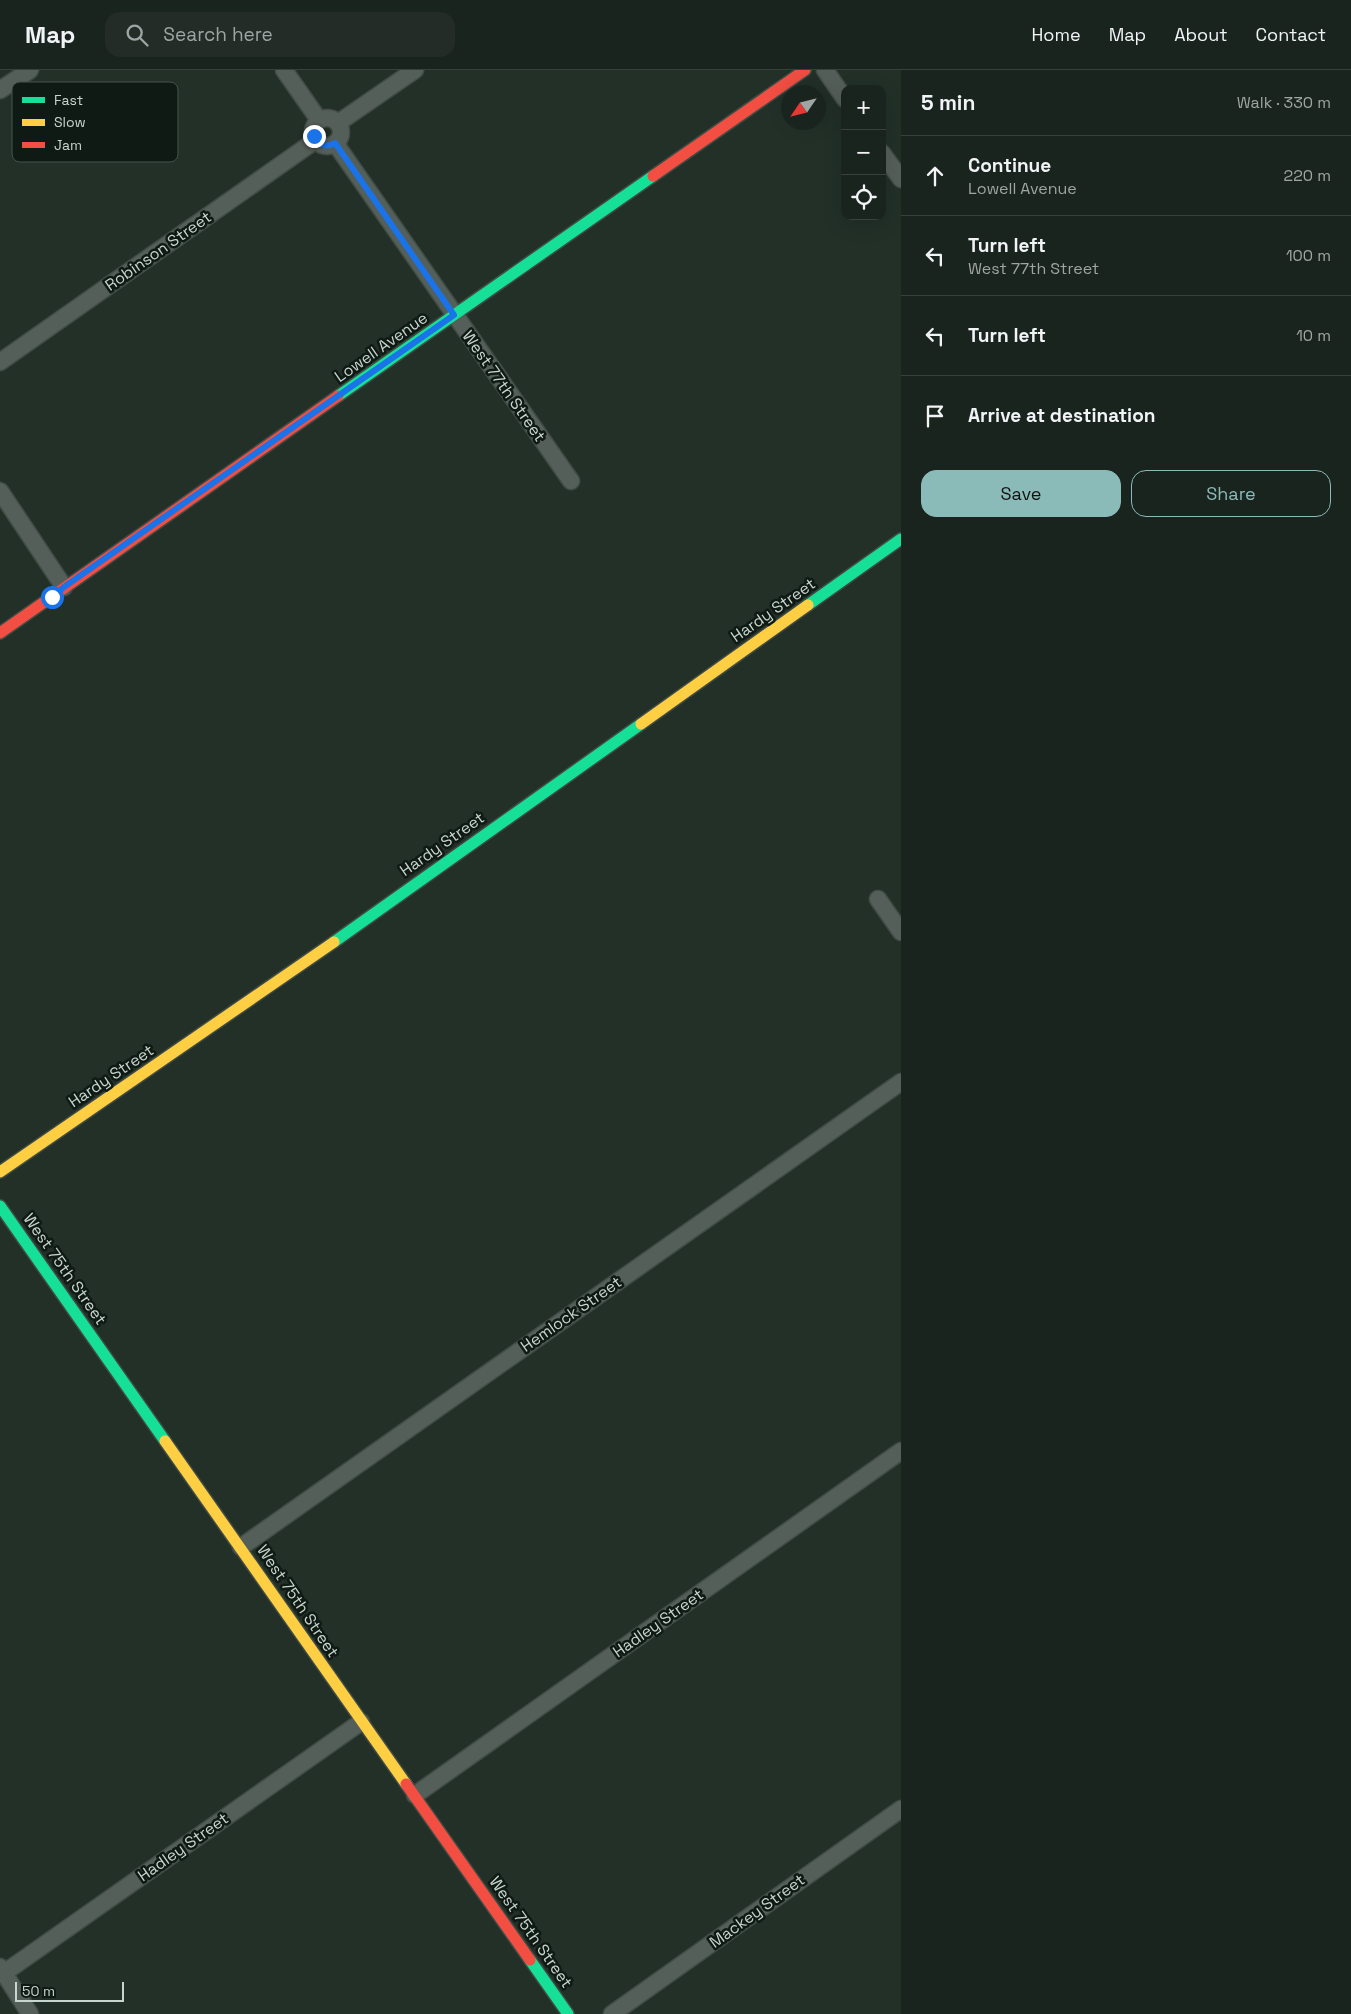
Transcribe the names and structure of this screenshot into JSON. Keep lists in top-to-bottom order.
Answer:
{
  "streets": {
    "street": [
      "Robinson Street",
      "Lowell Avenue",
      "West 77th Street",
      "Hardy Street",
      "West 75th Street",
      "Hemlock Street",
      "Hadley Street",
      "Mackey Street"
    ]
  },
  "crossings": [
    ["Robinson Street", "West 77th Street"],
    ["Lowell Avenue", "West 77th Street"],
    ["West 75th Street", "Hemlock Street"],
    ["West 75th Street", "Hadley Street"]
  ],
  "legend": ["Fast", "Slow", "Jam"],
  "scale_bar": "50 m",
  "north": "bottom left",
  "page": {
    "header": "Map",
    "search": "Search here",
    "nav": [
      "Home",
      "Map",
      "About",
      "Contact"
    ],
    "heading": ["5 min", "Walk · 330 m"],
    "map_buttons": ["+", "−"],
    "list": [
      ["Continue", "Lowell Avenue", "220 m"],
      ["Turn left", "West 77th Street", "100 m"],
      ["Turn left", "10 m"],
      "Arrive at destination"
    ],
    "buttons": ["Save", "Share"],
    "scale": "50 m"
  }
}
